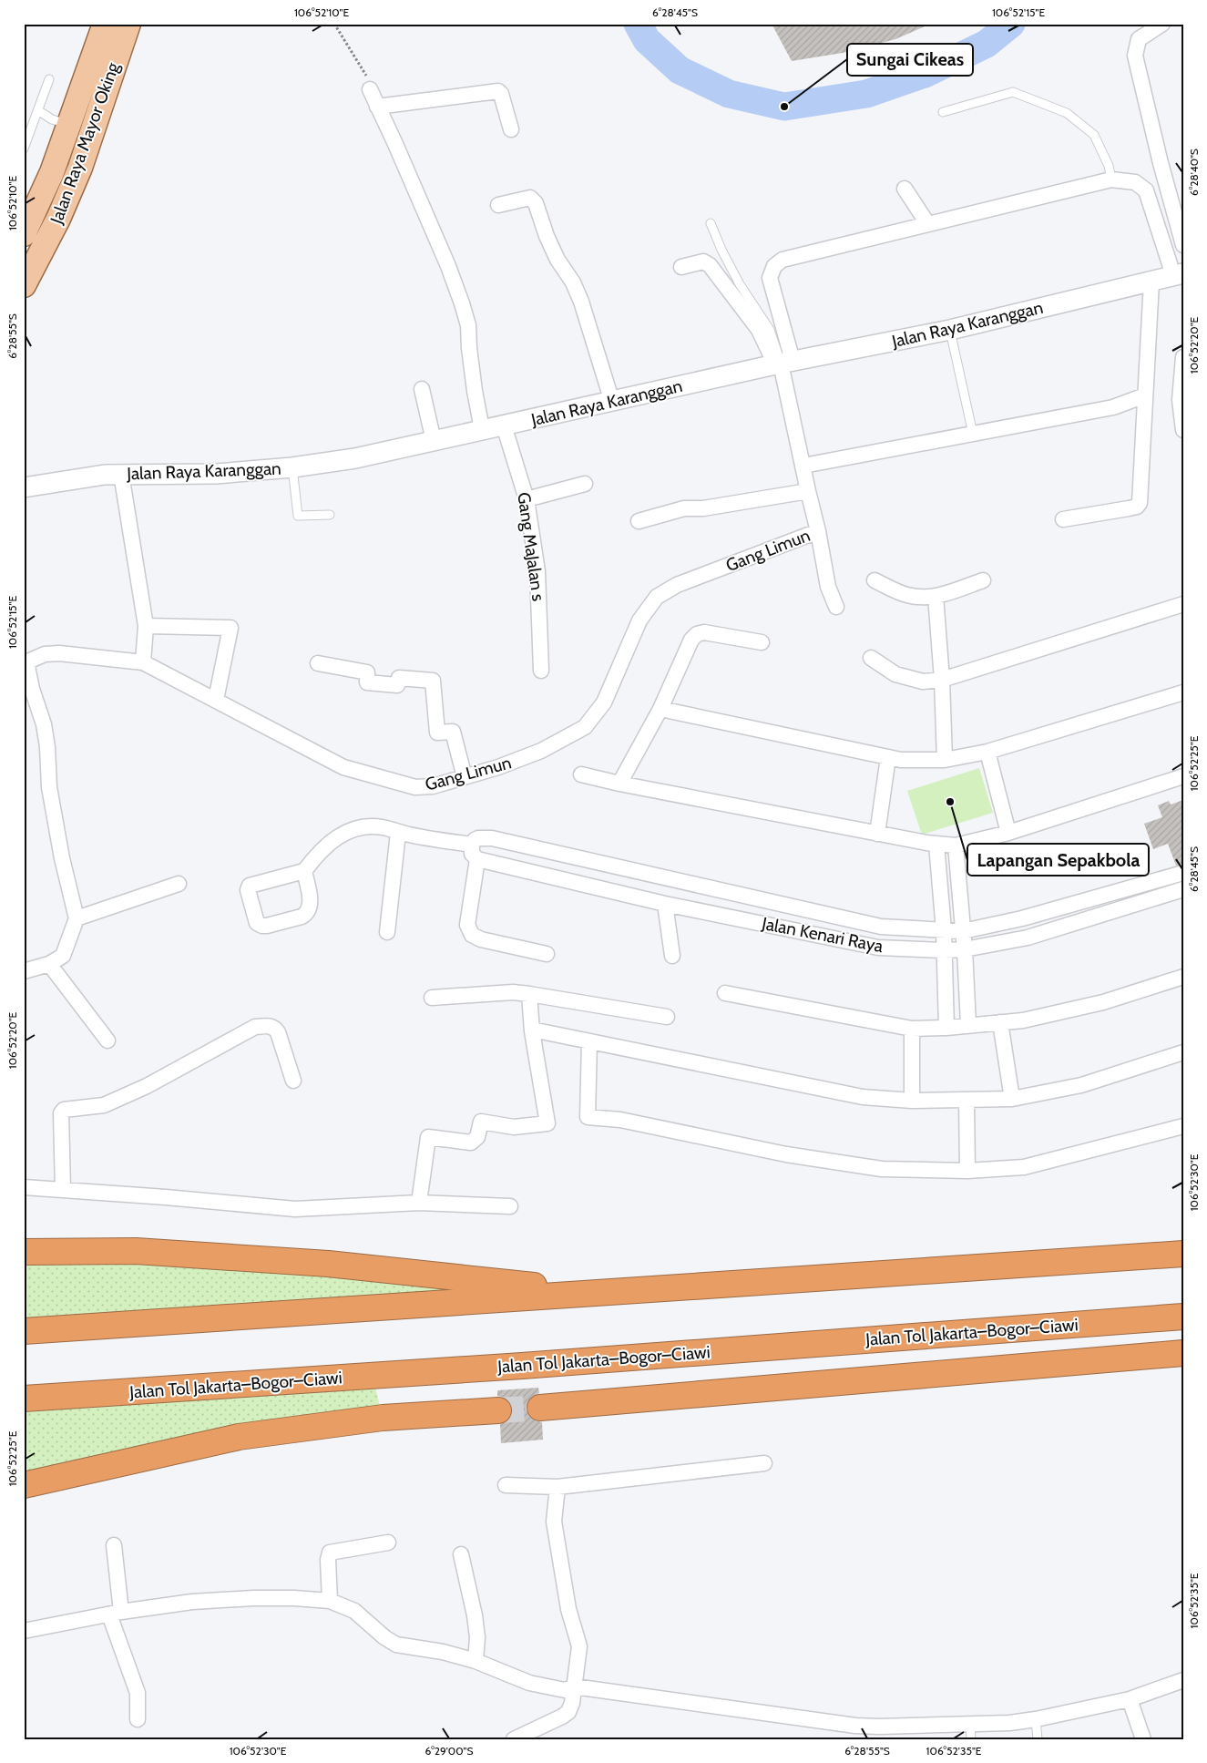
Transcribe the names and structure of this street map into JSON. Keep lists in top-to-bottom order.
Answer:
{
  "streets": {
    "highway": ["Jalan Tol Jakarta–Bogor–Ciawi"],
    "main road": ["Jalan Raya Mayor Oking"],
    "street": [
      "Jalan Raya Karanggan",
      "Gang MaJalan s",
      "Gang Limun",
      "Jalan Kenari Raya"
    ]
  },
  "crossings": [
    ["Jalan Raya Karanggan", "Gang MaJalan s"]
  ],
  "places": ["Sungai Cikeas", "Lapangan Sepakbola"],
  "coordinates": [
    "106°52'10\"E",
    "6°28'45\"S",
    "106°52'15\"E",
    "6°28'40\"S",
    "6°28'55\"S",
    "106°52'20\"E",
    "106°52'25\"E",
    "106°52'30\"E",
    "106°52'35\"E",
    "6°29'00\"S"
  ]
}
